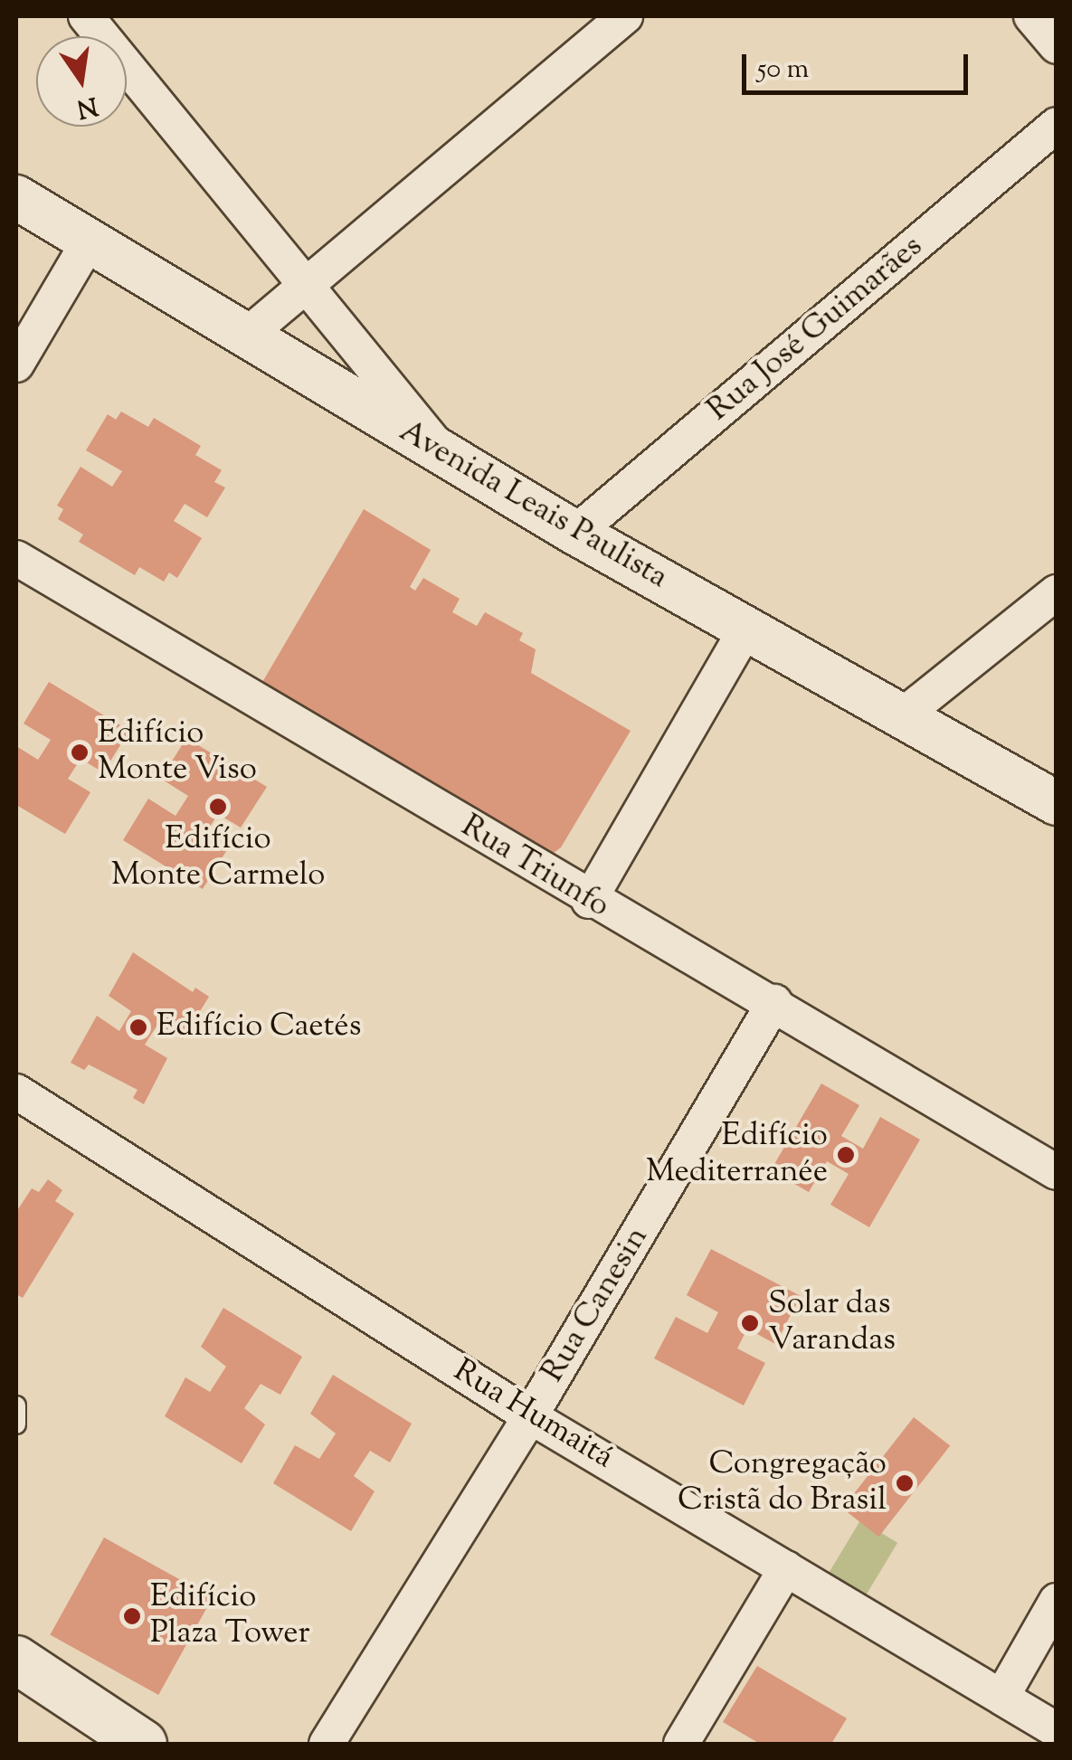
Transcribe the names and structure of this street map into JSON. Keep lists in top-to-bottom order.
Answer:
{
  "streets": {
    "street": [
      "Rua José Guimarães",
      "Avenida Leais Paulista",
      "Rua Triunfo",
      "Rua Canesin",
      "Rua Humaitá"
    ]
  },
  "crossings": [
    ["Rua José Guimarães", "Avenida Leais Paulista"],
    ["Rua Triunfo", "Rua Canesin"],
    ["Rua Canesin", "Rua Humaitá"]
  ],
  "places": [
    "Edifício Monte Viso",
    "Edifício Monte Carmelo",
    "Edifício Caetés",
    "Edifício Mediterranée",
    "Solar das Varandas",
    "Congregação Cristã do Brasil",
    "Edifício Plaza Tower"
  ],
  "scale_bar": "50 m",
  "north": "bottom"
}
